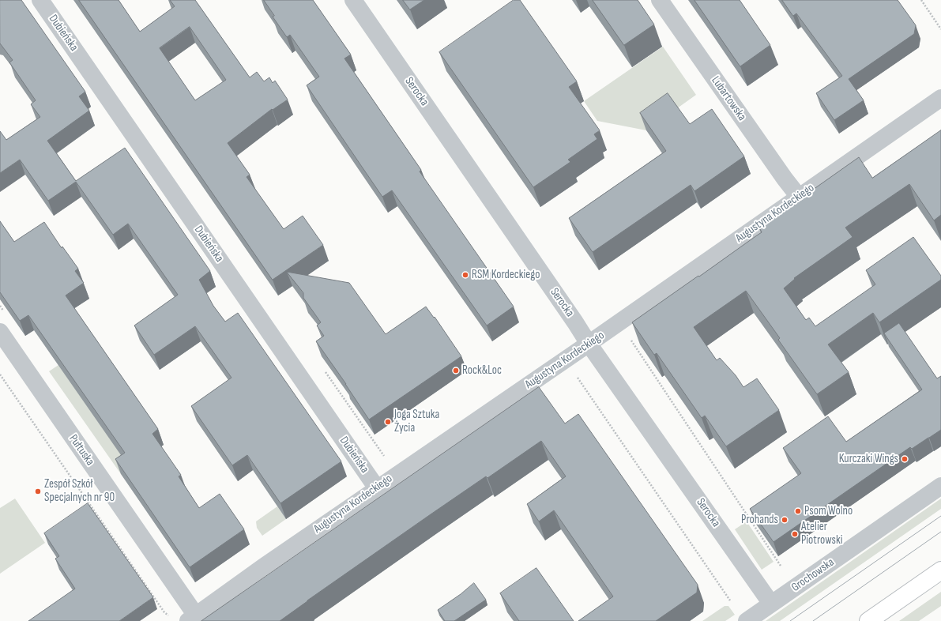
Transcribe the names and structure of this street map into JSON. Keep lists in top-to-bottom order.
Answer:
{
  "streets": {
    "street": [
      "Dubieńska",
      "Serocka",
      "Lubartowska",
      "Augustyna Kordeckiego",
      "Pułtuska",
      "Grochowska"
    ]
  },
  "crossings": [
    ["Dubieńska", "Augustyna Kordeckiego"],
    ["Serocka", "Augustyna Kordeckiego"],
    ["Serocka", "Grochowska"],
    ["Lubartowska", "Augustyna Kordeckiego"],
    ["Augustyna Kordeckiego", "Pułtuska"]
  ],
  "places": [
    "RSM Kordeckiego",
    "Rock&Loc",
    "Joga Sztuka Życia",
    "Kurczaki Wings",
    "Zespół Szkół Specjalnych nr 90",
    "Psom Wolno",
    "Prohands",
    "Atelier Piotrowski"
  ]
}
